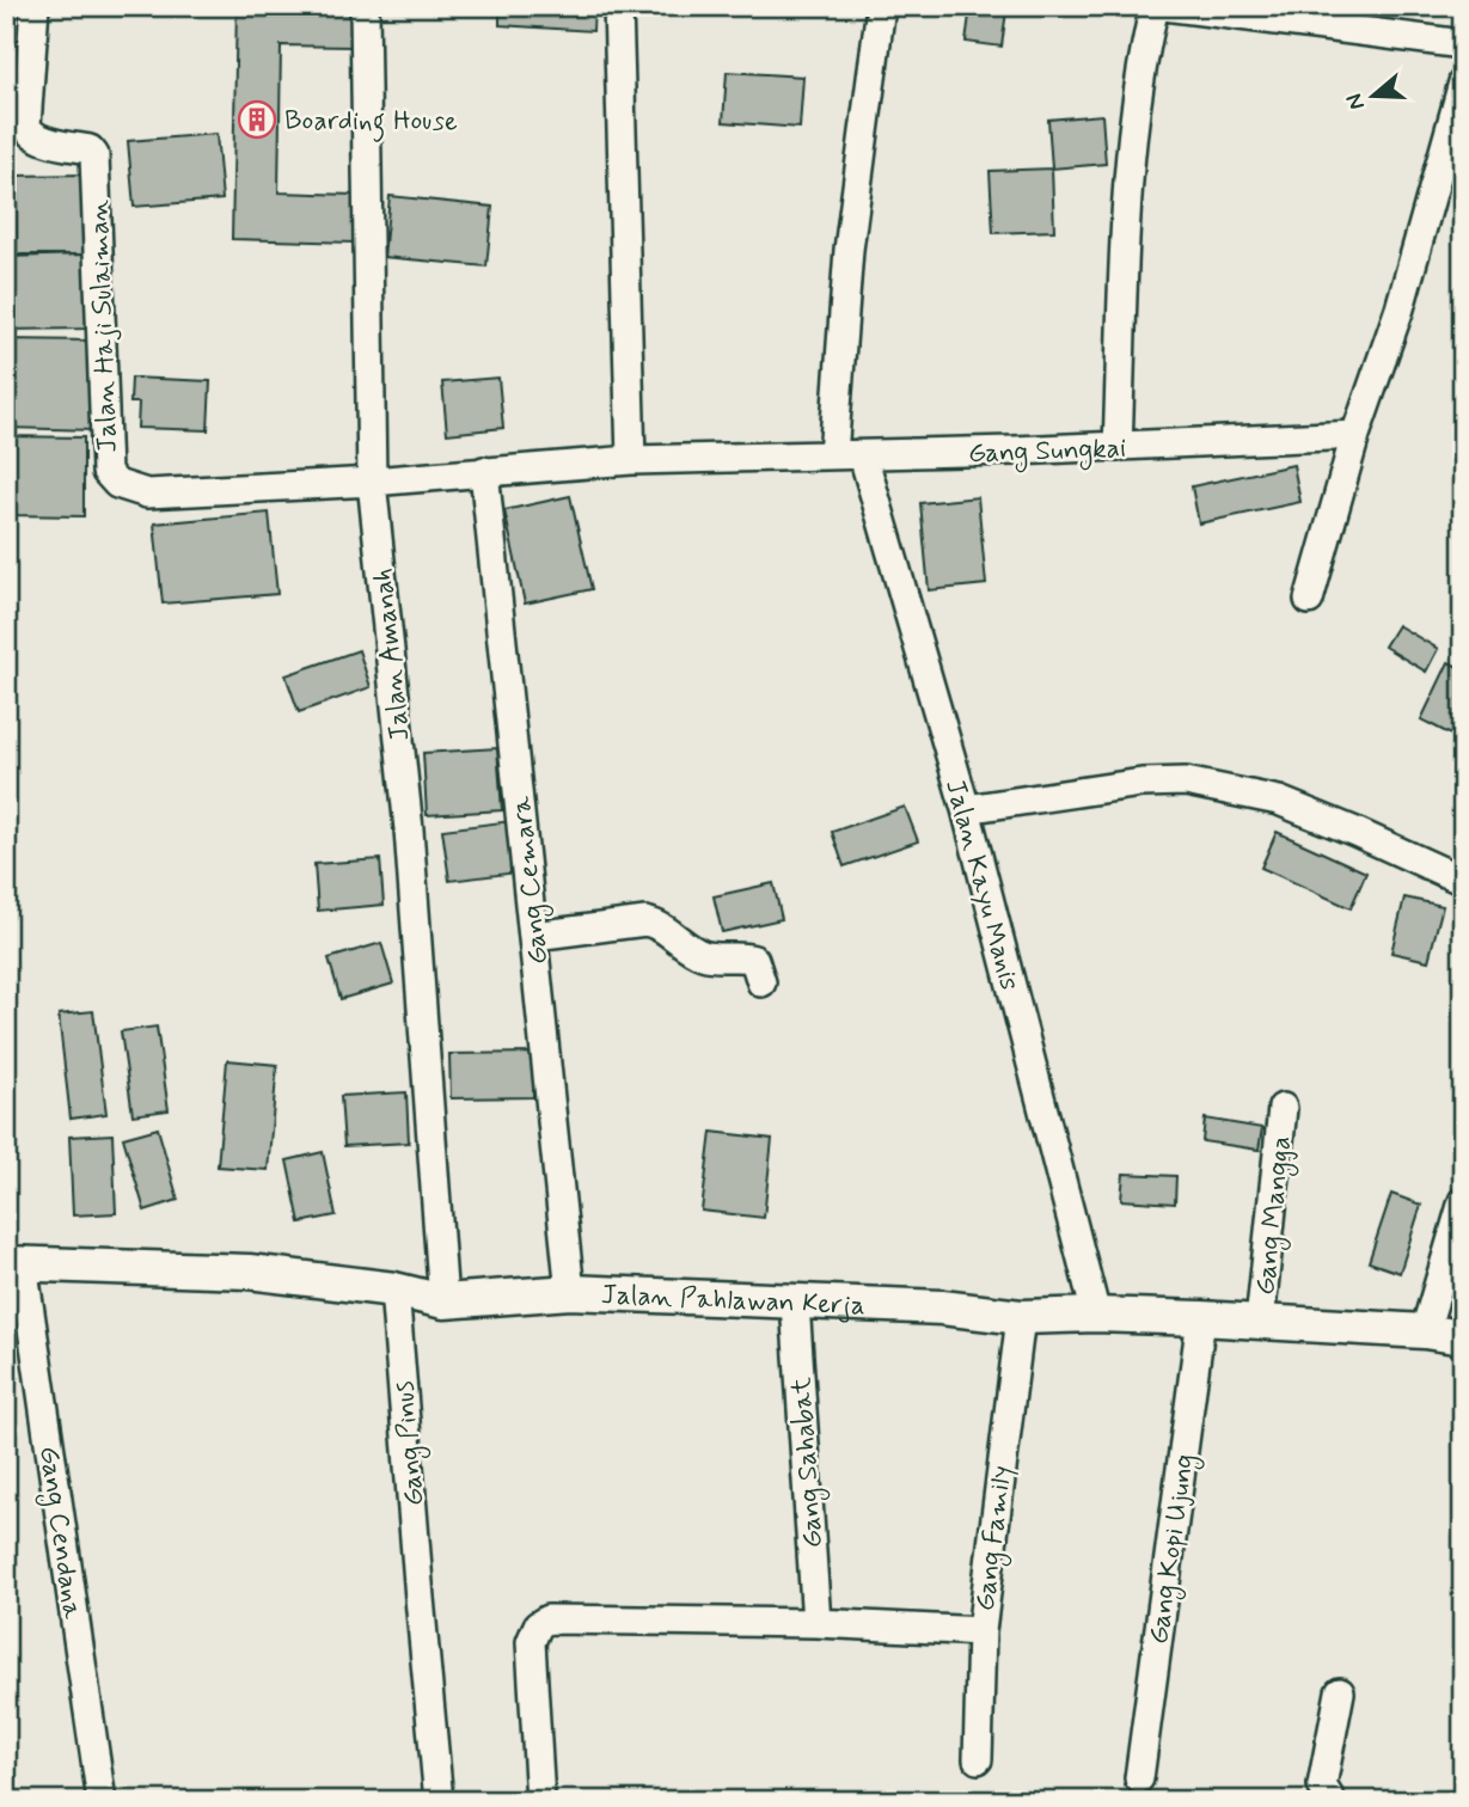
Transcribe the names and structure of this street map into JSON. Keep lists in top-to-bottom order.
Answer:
{
  "streets": {
    "street": [
      "Jalan Haji Sulaiman",
      "Gang Sungkai",
      "Jalan Amanah",
      "Gang Cemara",
      "Jalan Kayu Manis",
      "Gang Mangga",
      "Jalan Pahlawan Kerja",
      "Gang Pinus",
      "Gang Sahabat",
      "Gang Cendana",
      "Gang Family",
      "Gang Kopi Ujung"
    ]
  },
  "crossings": [
    ["Jalan Haji Sulaiman", "Gang Sungkai"],
    ["Jalan Haji Sulaiman", "Jalan Amanah"],
    ["Gang Sungkai", "Jalan Amanah"],
    ["Gang Sungkai", "Gang Cemara"],
    ["Gang Sungkai", "Jalan Kayu Manis"],
    ["Jalan Amanah", "Jalan Pahlawan Kerja"],
    ["Gang Cemara", "Jalan Pahlawan Kerja"],
    ["Jalan Kayu Manis", "Jalan Pahlawan Kerja"],
    ["Gang Mangga", "Jalan Pahlawan Kerja"],
    ["Jalan Pahlawan Kerja", "Gang Pinus"],
    ["Jalan Pahlawan Kerja", "Gang Sahabat"],
    ["Jalan Pahlawan Kerja", "Gang Cendana"],
    ["Jalan Pahlawan Kerja", "Gang Family"],
    ["Jalan Pahlawan Kerja", "Gang Kopi Ujung"]
  ],
  "places": {
    "building": ["Boarding House"]
  },
  "north": "left"
}
